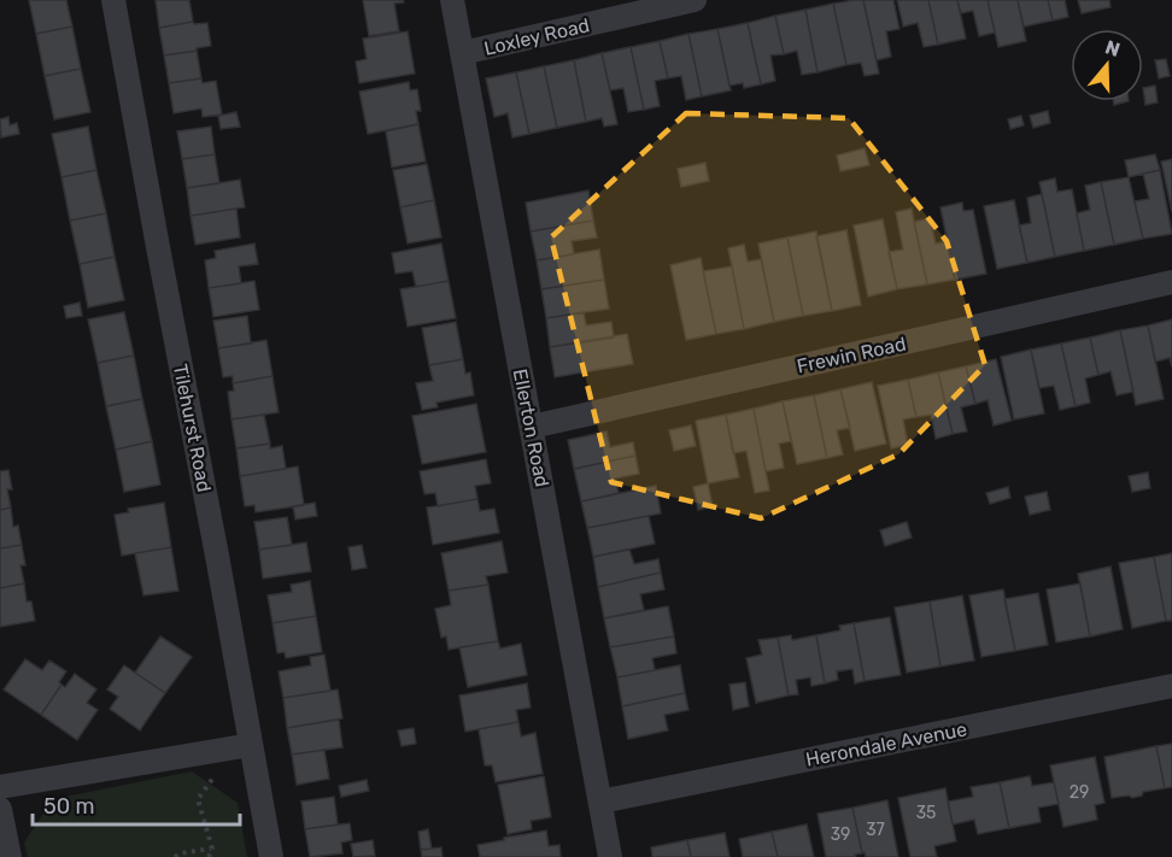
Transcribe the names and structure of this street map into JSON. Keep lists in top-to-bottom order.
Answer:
{
  "streets": {
    "street": [
      "Loxley Road",
      "Frewin Road",
      "Tilehurst Road",
      "Ellerton Road",
      "Herondale Avenue"
    ]
  },
  "crossings": [
    ["Loxley Road", "Ellerton Road"],
    ["Frewin Road", "Ellerton Road"],
    ["Ellerton Road", "Herondale Avenue"]
  ],
  "house_numbers": [
    "29",
    "35",
    "37",
    "39"
  ],
  "scale_bar": "50 m",
  "north": "top"
}
